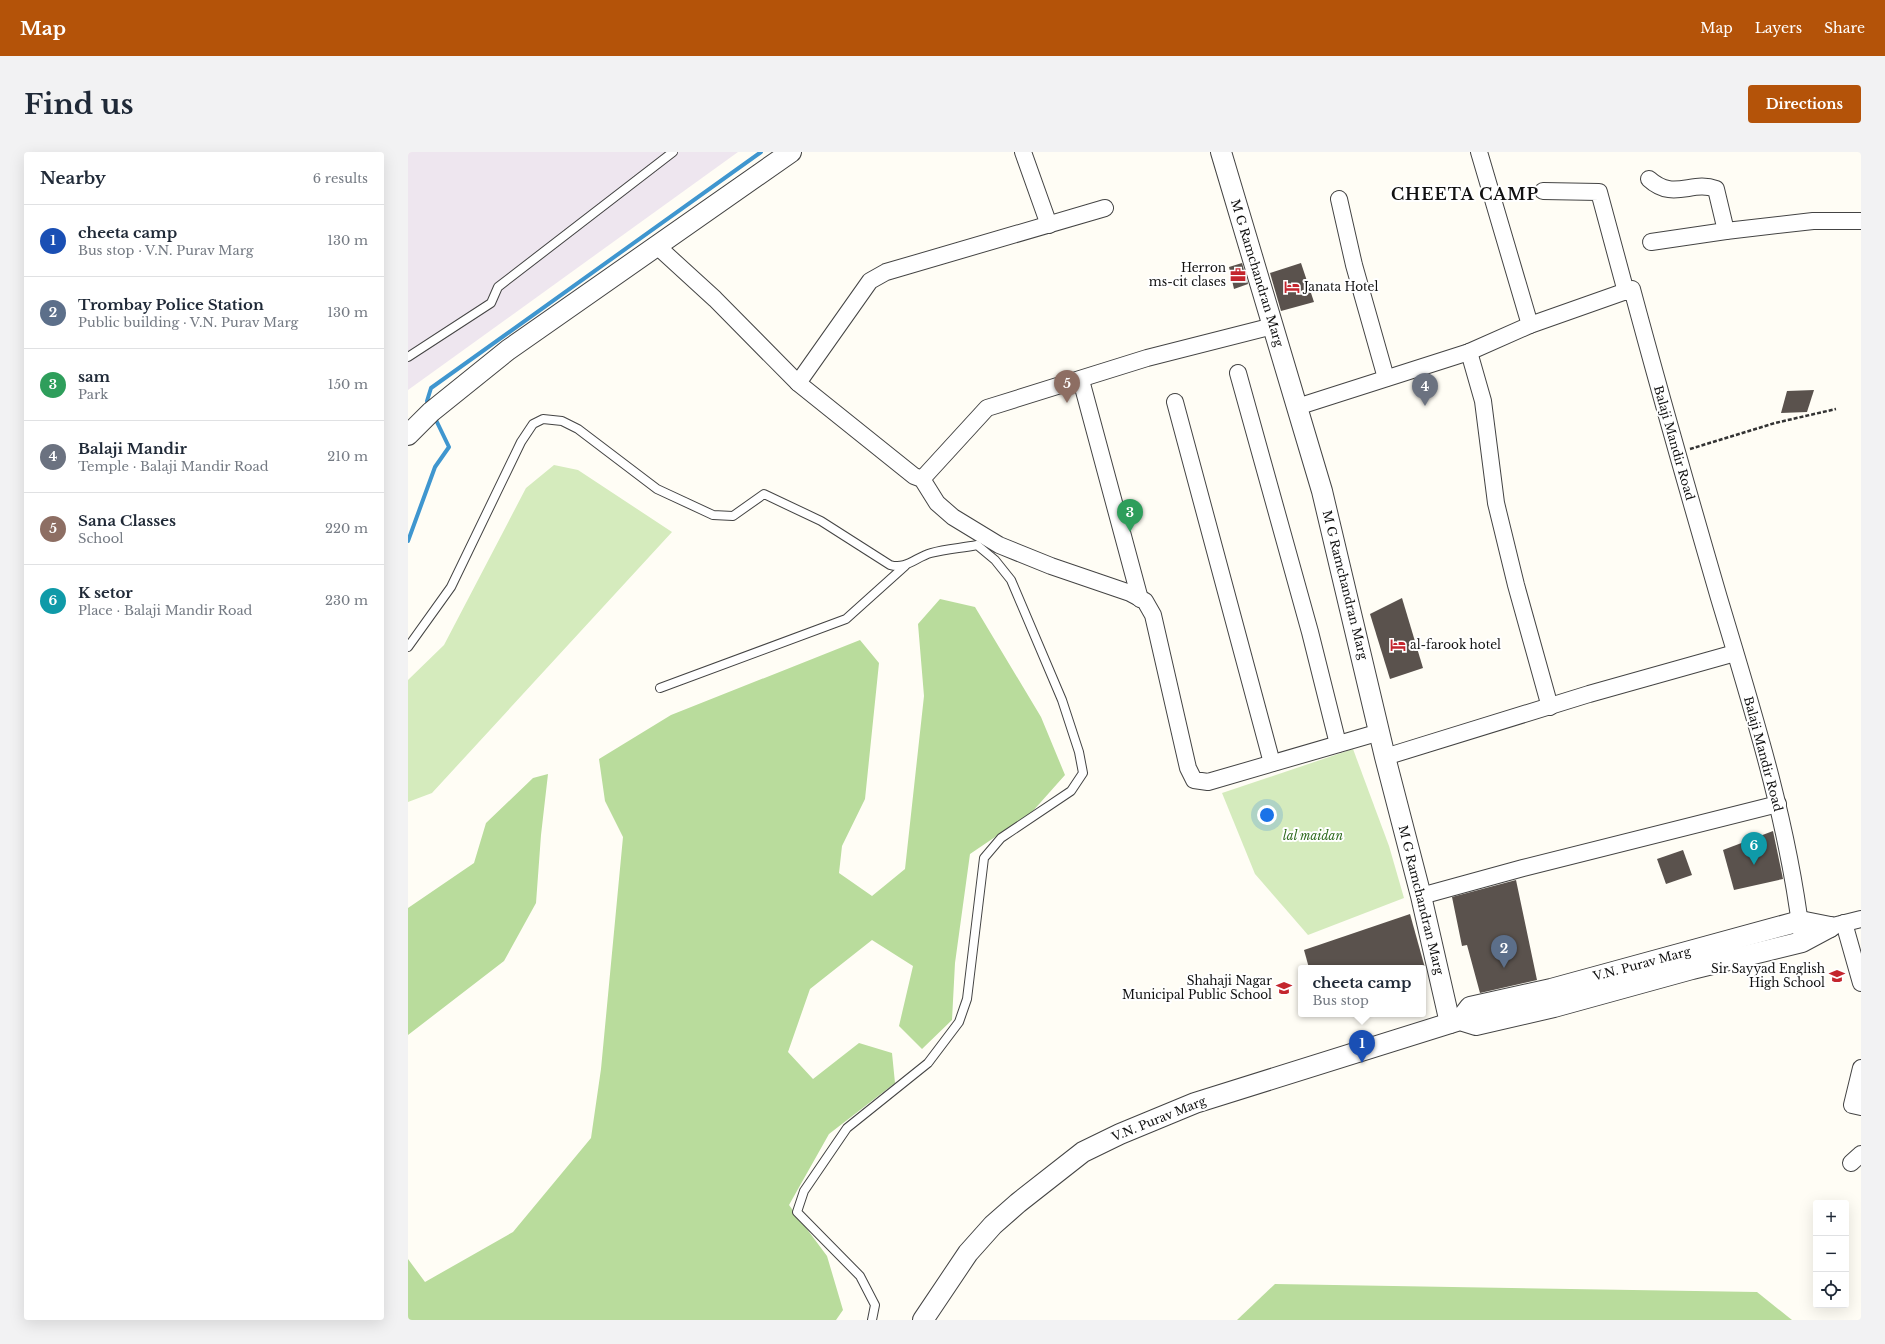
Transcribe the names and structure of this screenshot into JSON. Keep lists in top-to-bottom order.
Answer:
{
  "streets": {
    "street": ["M G Ramchandran Marg", "Balaji Mandir Road", "V.N. Purav Marg"]
  },
  "crossings": [
    ["M G Ramchandran Marg", "V.N. Purav Marg"],
    ["Balaji Mandir Road", "V.N. Purav Marg"]
  ],
  "districts": ["CHEETA CAMP"],
  "parks": ["lal maidan"],
  "places": {
    "office": ["Herron ms-cit clases"],
    "hotel": ["Janata Hotel", "al-farook hotel"],
    "school or university": ["Sir Sayyad English High School", "Shahaji Nagar Municipal Public School"]
  },
  "page": {
    "header": "Map",
    "nav": ["Map", "Layers", "Share"],
    "buttons": "Directions",
    "title": "Find us",
    "heading": ["Nearby", "6 results"],
    "list": [
      {
        "mark": "1",
        "name": "cheeta camp",
        "note": "Bus stop · V.N. Purav Marg",
        "value": "130 m"
      },
      {
        "mark": "2",
        "name": "Trombay Police Station",
        "note": "Public building · V.N. Purav Marg",
        "value": "130 m"
      },
      {
        "mark": "3",
        "name": "sam",
        "note": "Park",
        "value": "150 m"
      },
      {
        "mark": "4",
        "name": "Balaji Mandir",
        "note": "Temple · Balaji Mandir Road",
        "value": "210 m"
      },
      {
        "mark": "5",
        "name": "Sana Classes",
        "note": "School",
        "value": "220 m"
      },
      {
        "mark": "6",
        "name": "K setor",
        "note": "Place · Balaji Mandir Road",
        "value": "230 m"
      }
    ],
    "pins": [
      "5",
      "4",
      "3",
      "6",
      "2",
      "1"
    ],
    "popup": ["cheeta camp", "Bus stop"],
    "map_buttons": ["+", "−"]
  }
}
